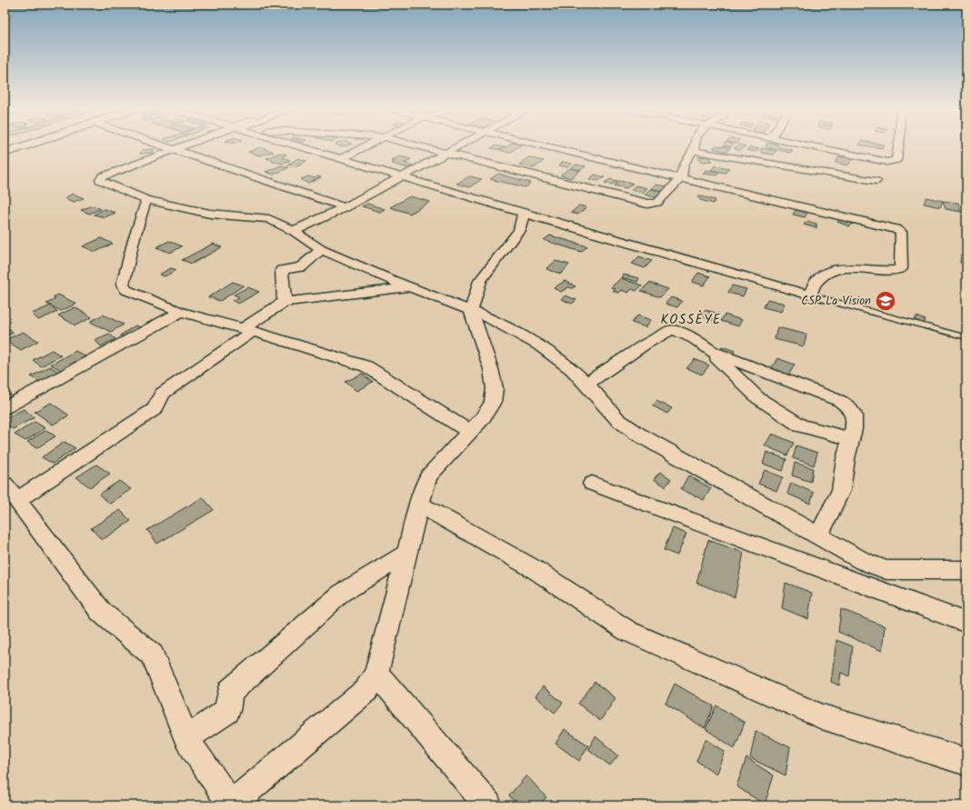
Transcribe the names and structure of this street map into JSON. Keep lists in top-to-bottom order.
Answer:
{
  "districts": ["KOSSÈYE"],
  "places": {
    "school or university": ["CSP La Vision"]
  }
}
